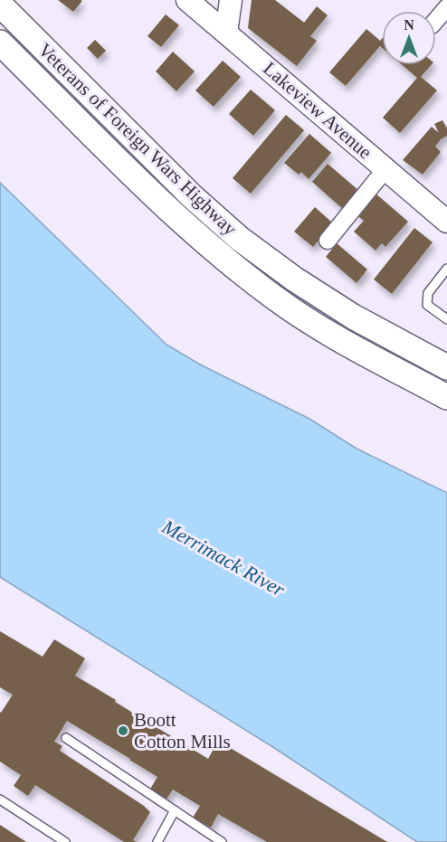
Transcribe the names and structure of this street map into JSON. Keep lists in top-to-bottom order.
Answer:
{
  "streets": {
    "main road": ["Lakeview Avenue", "Veterans of Foreign Wars Highway"]
  },
  "water": ["Merrimack River"],
  "places": ["Boott Cotton Mills"],
  "north": "top"
}
